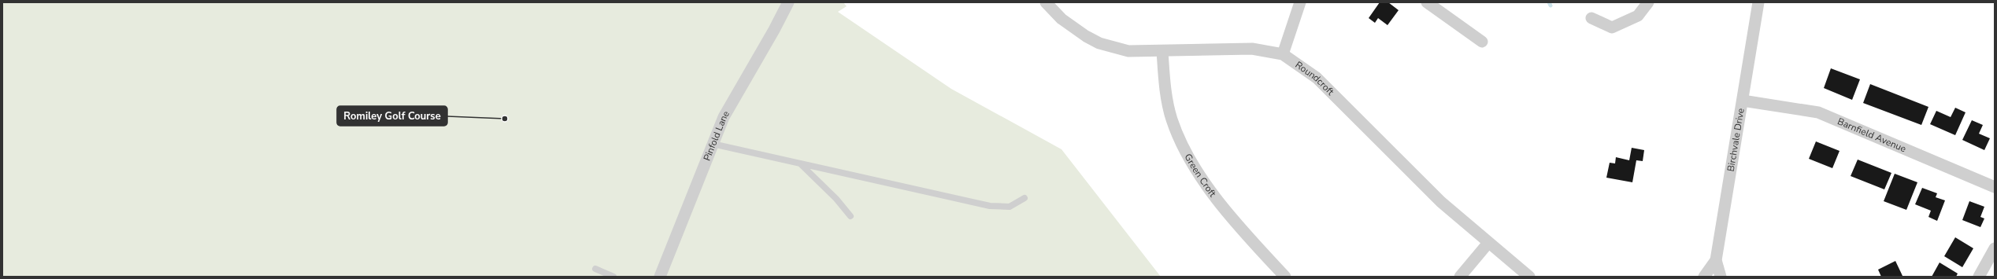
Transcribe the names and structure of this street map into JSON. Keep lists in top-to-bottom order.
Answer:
{
  "streets": {
    "street": [
      "Roundcroft",
      "Barnfield Avenue",
      "Pinfold Lane",
      "Birchvale Drive",
      "Green Croft"
    ]
  },
  "crossings": [
    ["Roundcroft", "Green Croft"],
    ["Barnfield Avenue", "Birchvale Drive"]
  ],
  "places": ["Romiley Golf Course"]
}
